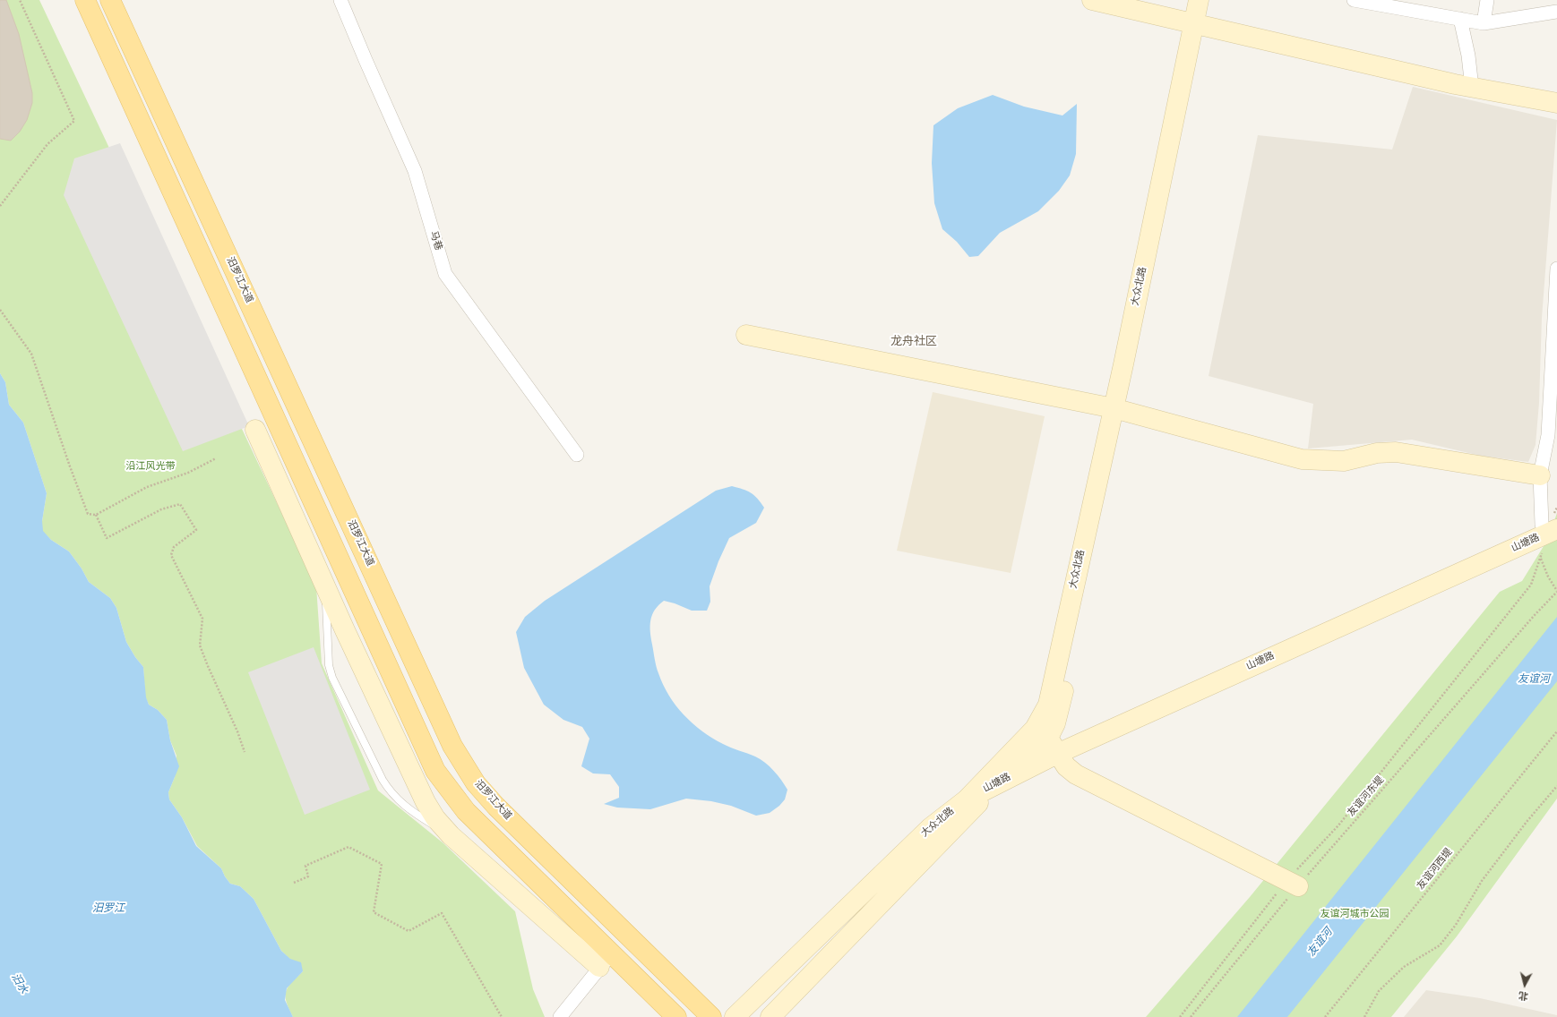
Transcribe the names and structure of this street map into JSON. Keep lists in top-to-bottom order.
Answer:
{
  "streets": {
    "main road": ["汨罗江大道", "大众北路", "山塘路"],
    "street": ["马巷"],
    "path": ["友谊河东堤", "友谊河西堤"]
  },
  "crossings": [
    ["大众北路", "山塘路"]
  ],
  "districts": ["龙舟社区"],
  "water": ["友谊河", "汨罗江", "汨水"],
  "parks": ["沿江风光带", "友谊河城市公园"],
  "north": "bottom"
}
